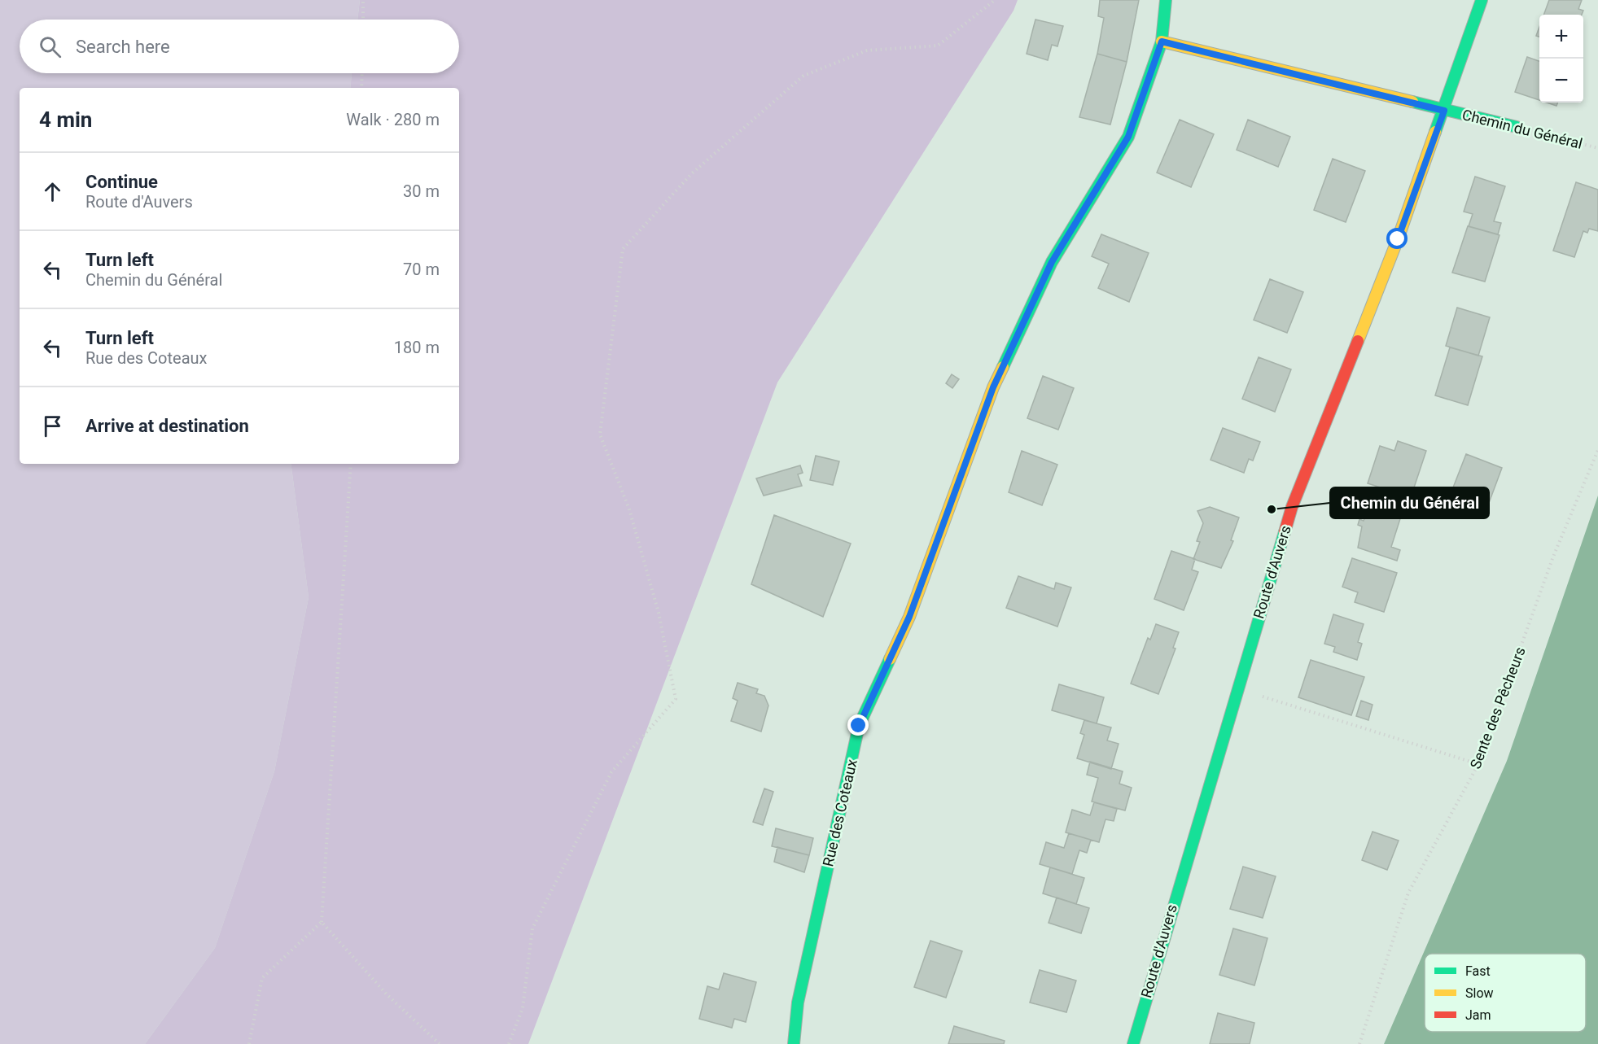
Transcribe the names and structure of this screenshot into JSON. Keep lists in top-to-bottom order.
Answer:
{
  "streets": {
    "street": ["Chemin du Général", "Route d'Auvers", "Rue des Coteaux"],
    "path": ["Sente des Pêcheurs"]
  },
  "crossings": [
    ["Chemin du Général", "Route d'Auvers"],
    ["Chemin du Général", "Rue des Coteaux"]
  ],
  "places": ["Chemin du Général"],
  "legend": ["Fast", "Slow", "Jam"],
  "page": {
    "map_buttons": ["+", "−"],
    "search": "Search here",
    "heading": ["4 min", "Walk · 280 m"],
    "list": [
      ["Continue", "Route d'Auvers", "30 m"],
      ["Turn left", "Chemin du Général", "70 m"],
      ["Turn left", "Rue des Coteaux", "180 m"],
      "Arrive at destination"
    ]
  }
}
